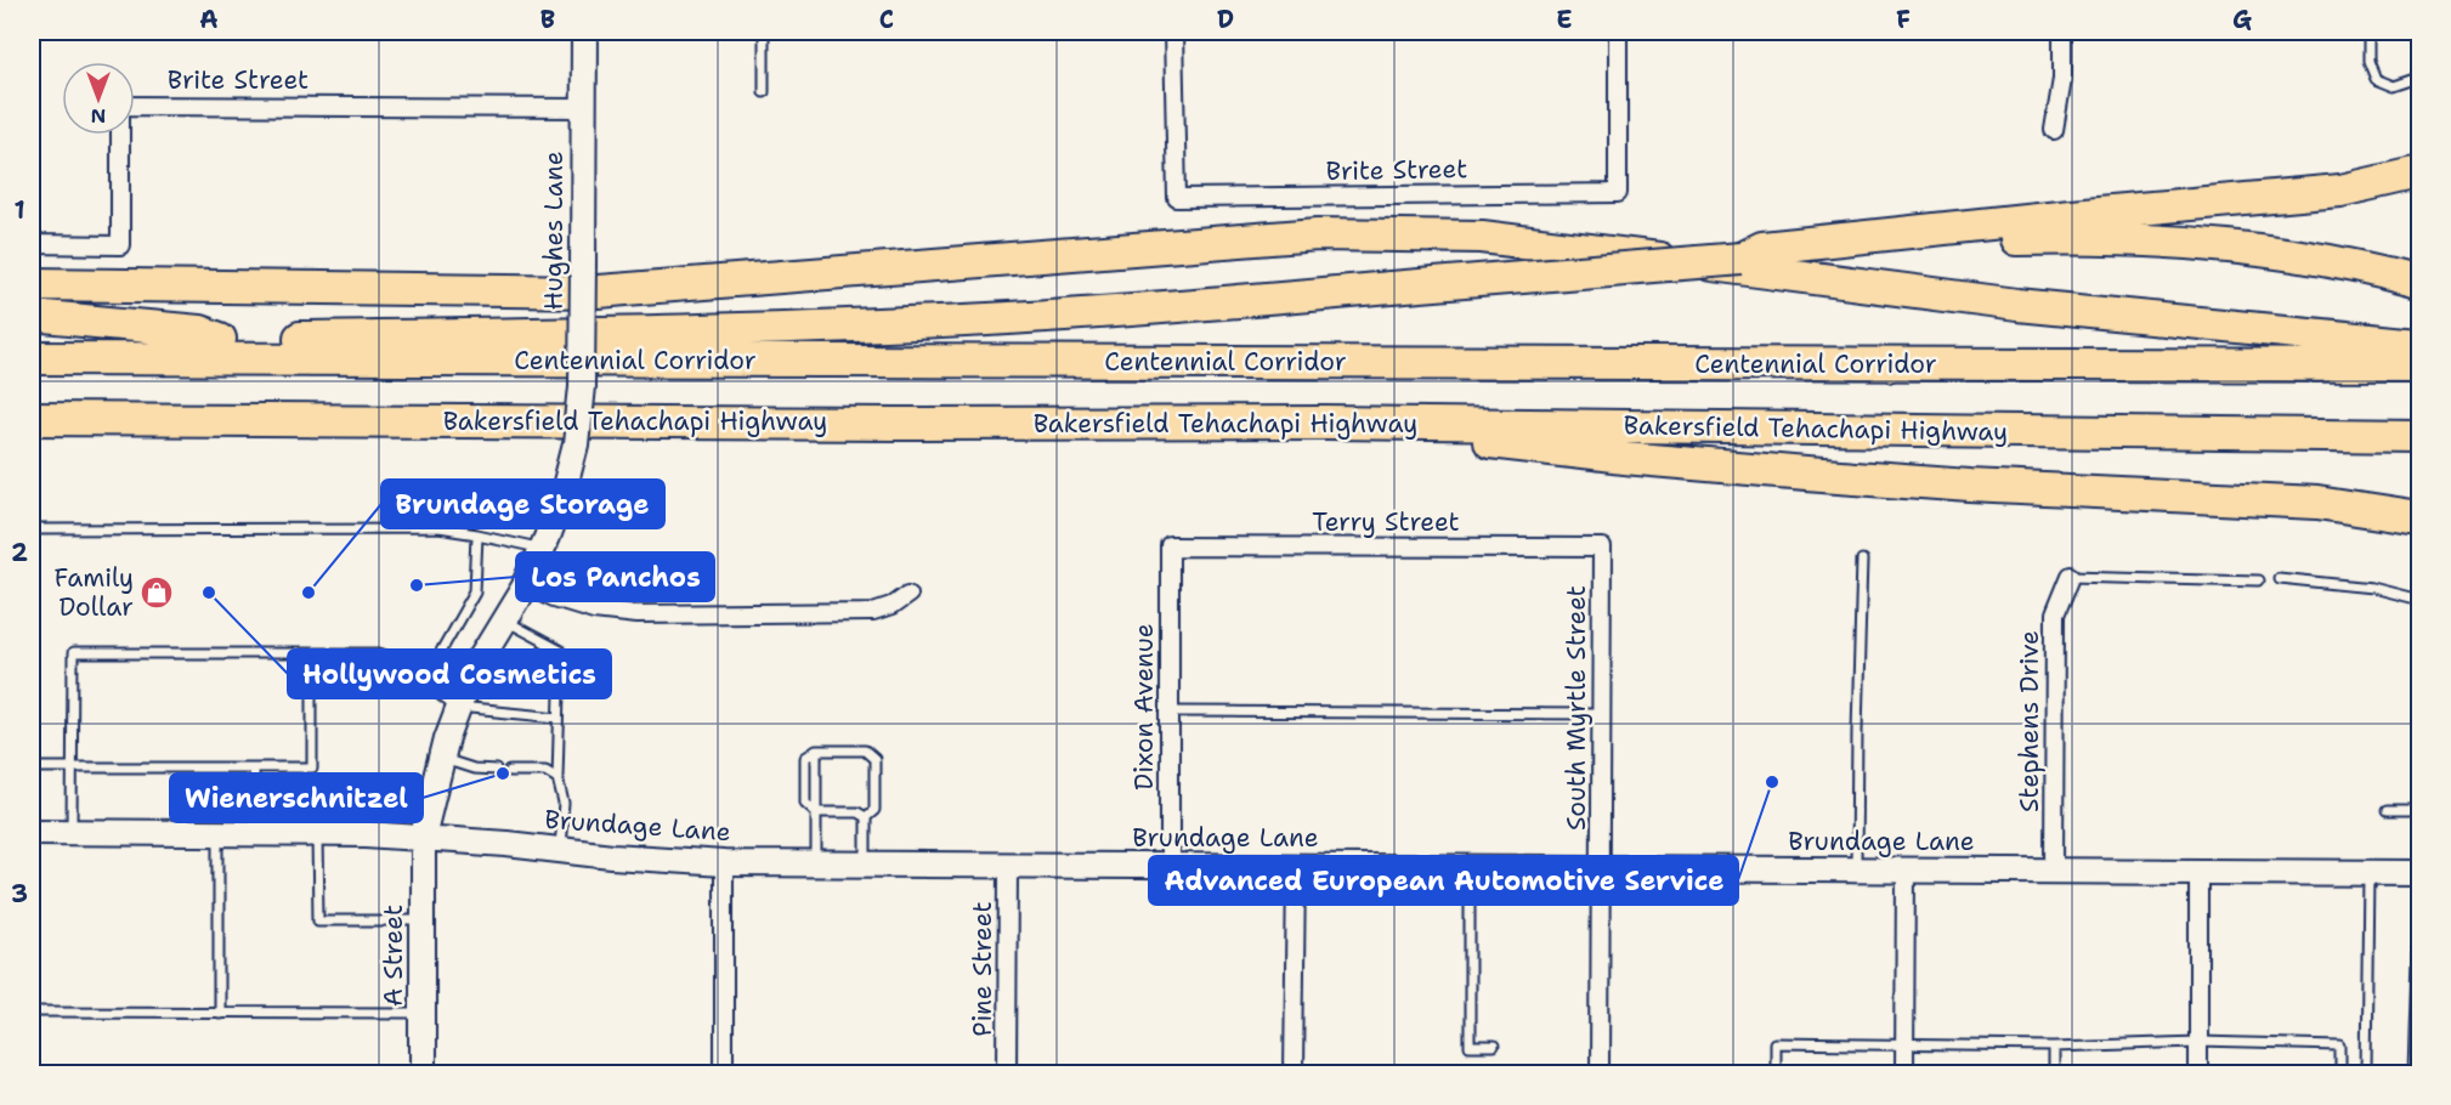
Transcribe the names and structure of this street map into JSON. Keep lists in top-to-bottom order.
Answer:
{
  "streets": {
    "highway": ["Centennial Corridor", "Bakersfield Tehachapi Highway"],
    "main road": ["Hughes Lane", "Brundage Lane", "A Street"],
    "street": [
      "Brite Street",
      "Terry Street",
      "Dixon Avenue",
      "South Myrtle Street",
      "Stephens Drive",
      "Pine Street"
    ]
  },
  "crossings": [
    ["Brite Street", "Hughes Lane"],
    ["Hughes Lane", "Brundage Lane"],
    ["Hughes Lane", "A Street"],
    ["Terry Street", "Dixon Avenue"],
    ["Terry Street", "South Myrtle Street"],
    ["Dixon Avenue", "Brundage Lane"],
    ["South Myrtle Street", "Brundage Lane"],
    ["Stephens Drive", "Brundage Lane"],
    ["Brundage Lane", "A Street"],
    ["Brundage Lane", "Pine Street"]
  ],
  "places": {
    "other": [
      "Los Panchos",
      "Hollywood Cosmetics",
      "Brundage Storage",
      "Wienerschnitzel",
      "Advanced European Automotive Service"
    ],
    "shop": ["Family Dollar"]
  },
  "north": "bottom",
  "grid": {
    "columns": [
      "A",
      "B",
      "C",
      "D",
      "E",
      "F",
      "G"
    ],
    "rows": ["1", "2", "3"]
  }
}
